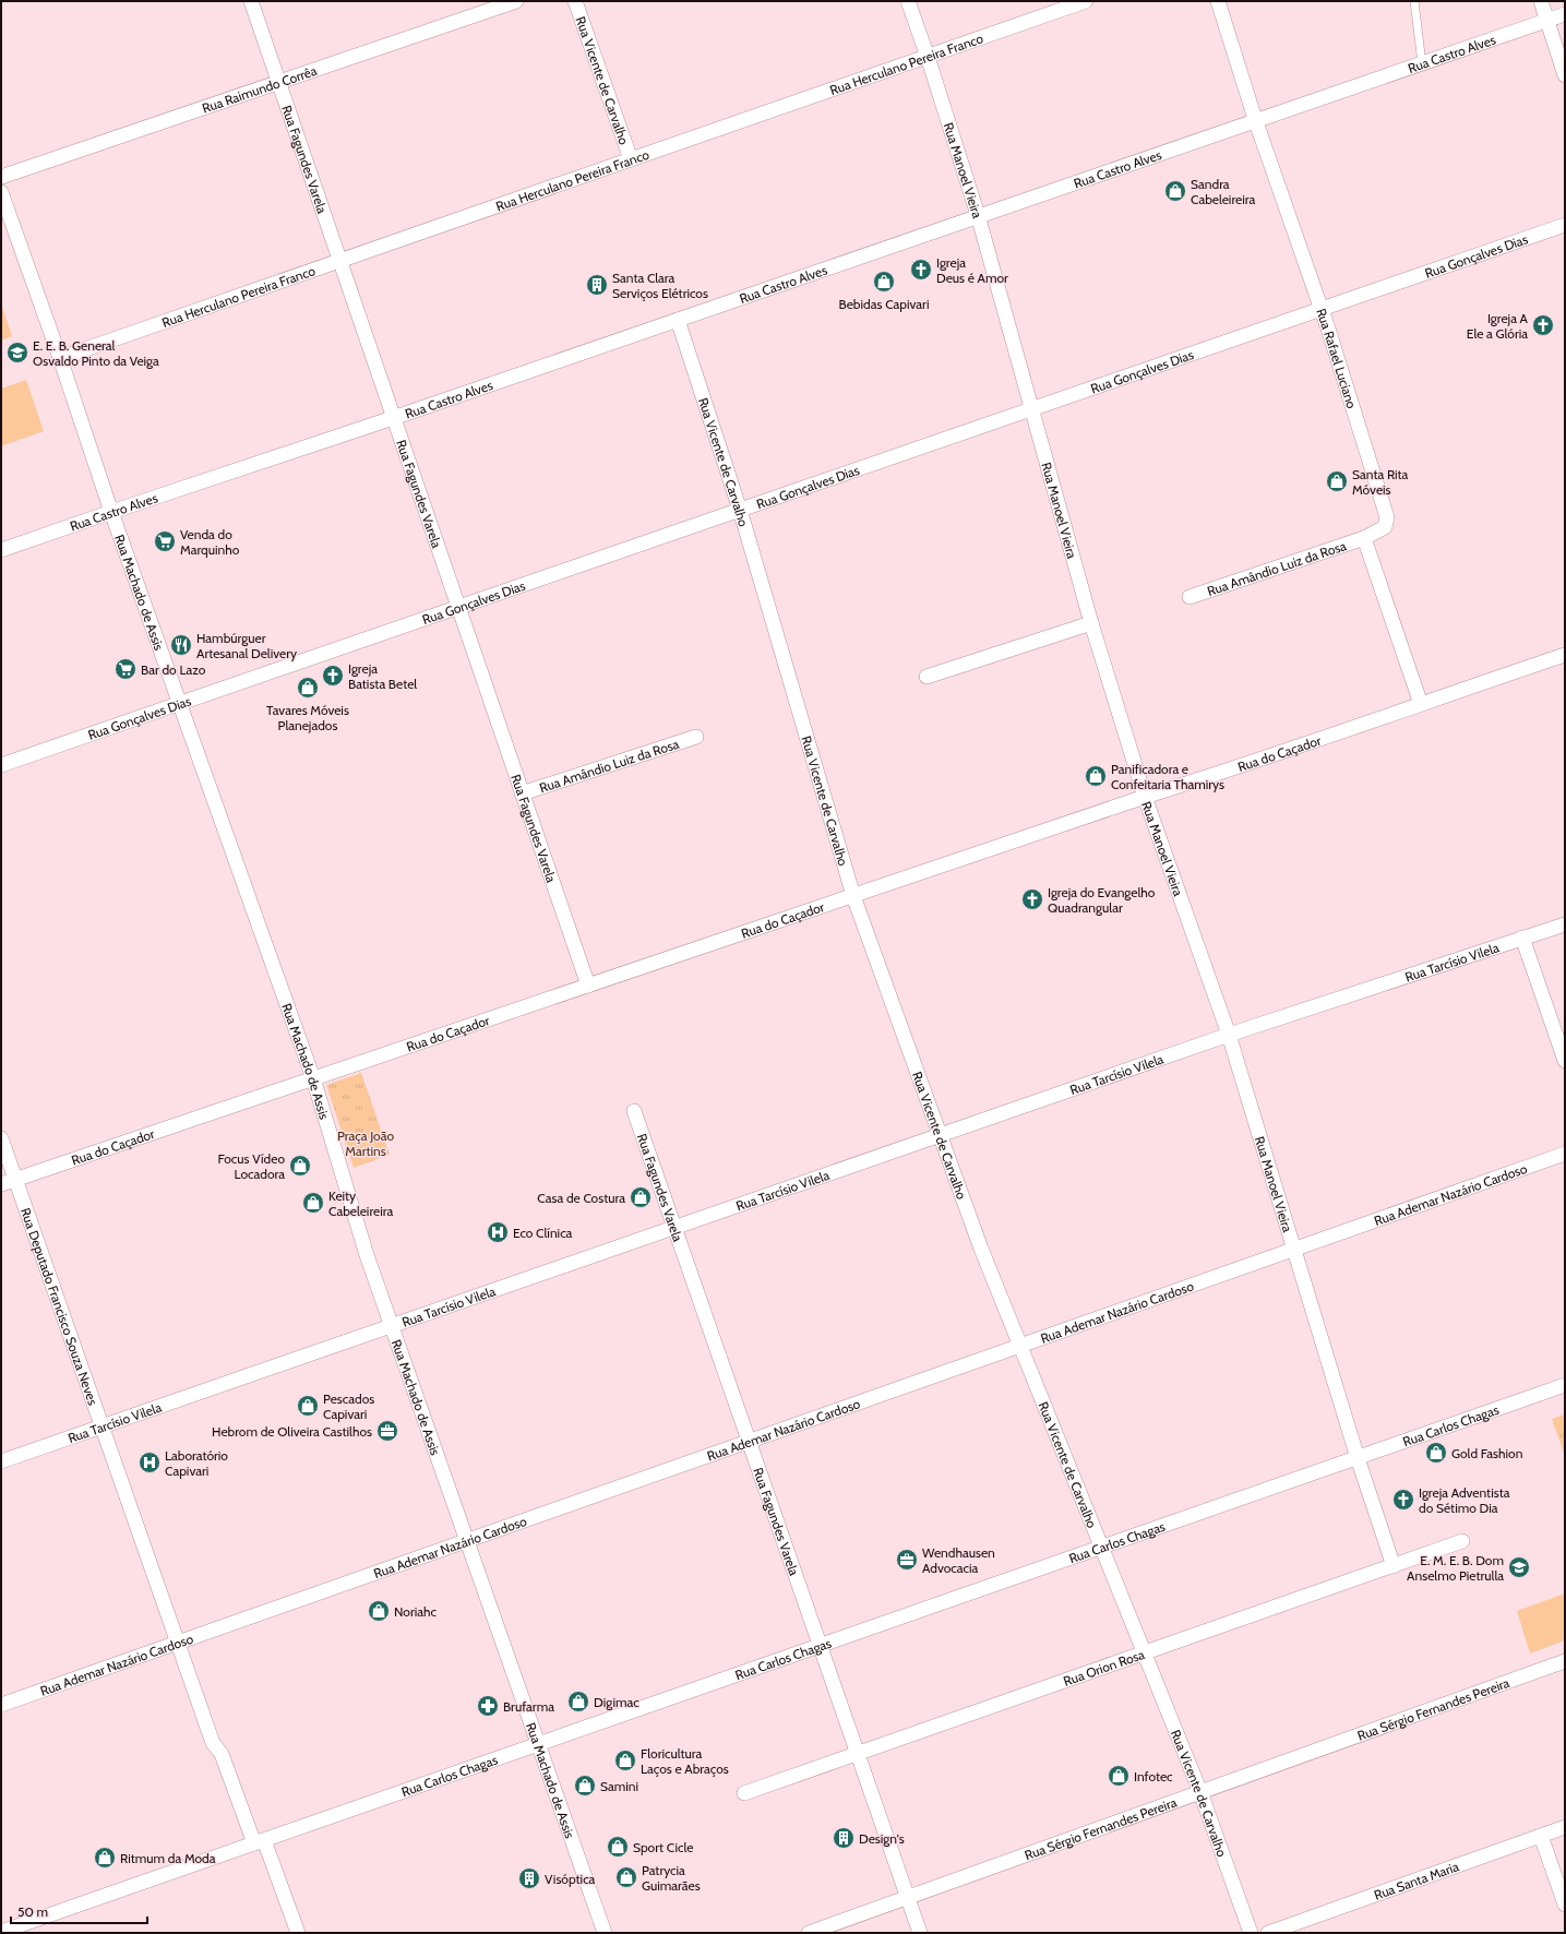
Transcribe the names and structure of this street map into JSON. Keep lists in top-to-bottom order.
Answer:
{
  "streets": {
    "street": [
      "Rua Castro Alves",
      "Rua Herculano Pereira Franco",
      "Rua Vicente de Carvalho",
      "Rua Raimundo Corrêa",
      "Rua Fagundes Varela",
      "Rua Manoel Vieira",
      "Rua Gonçalves Dias",
      "Rua Rafael Luciano",
      "Rua Amândio Luiz da Rosa",
      "Rua Machado de Assis",
      "Rua do Caçador",
      "Rua Tarcísio Vilela",
      "Rua Ademar Nazário Cardoso",
      "Rua Deputado Francisco Souza Neves",
      "Rua Carlos Chagas",
      "Rua Orion Rosa",
      "Rua Sérgio Fernandes Pereira",
      "Rua Santa Maria"
    ]
  },
  "crossings": [
    ["Rua Castro Alves", "Rua Vicente de Carvalho"],
    ["Rua Castro Alves", "Rua Fagundes Varela"],
    ["Rua Castro Alves", "Rua Manoel Vieira"],
    ["Rua Castro Alves", "Rua Rafael Luciano"],
    ["Rua Castro Alves", "Rua Machado de Assis"],
    ["Rua Herculano Pereira Franco", "Rua Vicente de Carvalho"],
    ["Rua Herculano Pereira Franco", "Rua Fagundes Varela"],
    ["Rua Herculano Pereira Franco", "Rua Manoel Vieira"],
    ["Rua Herculano Pereira Franco", "Rua Machado de Assis"],
    ["Rua Vicente de Carvalho", "Rua Gonçalves Dias"],
    ["Rua Vicente de Carvalho", "Rua do Caçador"],
    ["Rua Vicente de Carvalho", "Rua Tarcísio Vilela"],
    ["Rua Vicente de Carvalho", "Rua Ademar Nazário Cardoso"],
    ["Rua Vicente de Carvalho", "Rua Carlos Chagas"],
    ["Rua Vicente de Carvalho", "Rua Orion Rosa"],
    ["Rua Vicente de Carvalho", "Rua Sérgio Fernandes Pereira"],
    ["Rua Raimundo Corrêa", "Rua Fagundes Varela"],
    ["Rua Fagundes Varela", "Rua Gonçalves Dias"],
    ["Rua Fagundes Varela", "Rua Amândio Luiz da Rosa"],
    ["Rua Fagundes Varela", "Rua do Caçador"],
    ["Rua Fagundes Varela", "Rua Tarcísio Vilela"],
    ["Rua Fagundes Varela", "Rua Ademar Nazário Cardoso"],
    ["Rua Fagundes Varela", "Rua Carlos Chagas"],
    ["Rua Fagundes Varela", "Rua Orion Rosa"],
    ["Rua Fagundes Varela", "Rua Sérgio Fernandes Pereira"],
    ["Rua Manoel Vieira", "Rua Gonçalves Dias"],
    ["Rua Manoel Vieira", "Rua do Caçador"],
    ["Rua Manoel Vieira", "Rua Tarcísio Vilela"],
    ["Rua Manoel Vieira", "Rua Ademar Nazário Cardoso"],
    ["Rua Manoel Vieira", "Rua Carlos Chagas"],
    ["Rua Manoel Vieira", "Rua Orion Rosa"],
    ["Rua Gonçalves Dias", "Rua Rafael Luciano"],
    ["Rua Gonçalves Dias", "Rua Machado de Assis"],
    ["Rua Rafael Luciano", "Rua Amândio Luiz da Rosa"],
    ["Rua Machado de Assis", "Rua do Caçador"],
    ["Rua Machado de Assis", "Rua Tarcísio Vilela"],
    ["Rua Machado de Assis", "Rua Ademar Nazário Cardoso"],
    ["Rua Machado de Assis", "Rua Carlos Chagas"],
    ["Rua do Caçador", "Rua Deputado Francisco Souza Neves"],
    ["Rua Tarcísio Vilela", "Rua Deputado Francisco Souza Neves"],
    ["Rua Ademar Nazário Cardoso", "Rua Deputado Francisco Souza Neves"],
    ["Rua Deputado Francisco Souza Neves", "Rua Carlos Chagas"]
  ],
  "parks": ["Praça João Martins"],
  "places": {
    "shop": [
      "Sandra Cabeleireira",
      "Bebidas Capivari",
      "Santa Rita Móveis",
      "Tavares Móveis Planejados",
      "Panificadora e Confeitaria Thamirys",
      "Focus Vídeo Locadora",
      "Casa de Costura",
      "Keity Cabeleireira",
      "Pescados Capivari",
      "Gold Fashion",
      "Noriahc",
      "Digimac",
      "Floricultura Laços e Abraços",
      "Infotec",
      "Samini",
      "Sport Cicle",
      "Ritmum da Moda",
      "Patrycia Guimarães"
    ],
    "church": [
      "Igreja Deus é Amor",
      "Igreja A Ele a Glória",
      "Igreja Batista Betel",
      "Igreja do Evangelho Quadrangular",
      "Igreja Adventista do Sétimo Dia"
    ],
    "building": ["Santa Clara Serviços Elétricos", "Design's", "Visóptica"],
    "school or university": ["E. E. B. General Osvaldo Pinto da Veiga", "E. M. E. B. Dom Anselmo Pietrulla"],
    "supermarket": ["Venda do Marquinho", "Bar do Lazo"],
    "restaurant": ["Hambúrguer Artesanal Delivery"],
    "hospital": ["Eco Clínica", "Laboratório Capivari"],
    "office": ["Hebrom de Oliveira Castilhos", "Wendhausen Advocacia"],
    "pharmacy": ["Brufarma"]
  },
  "scale_bar": "50 m"
}
